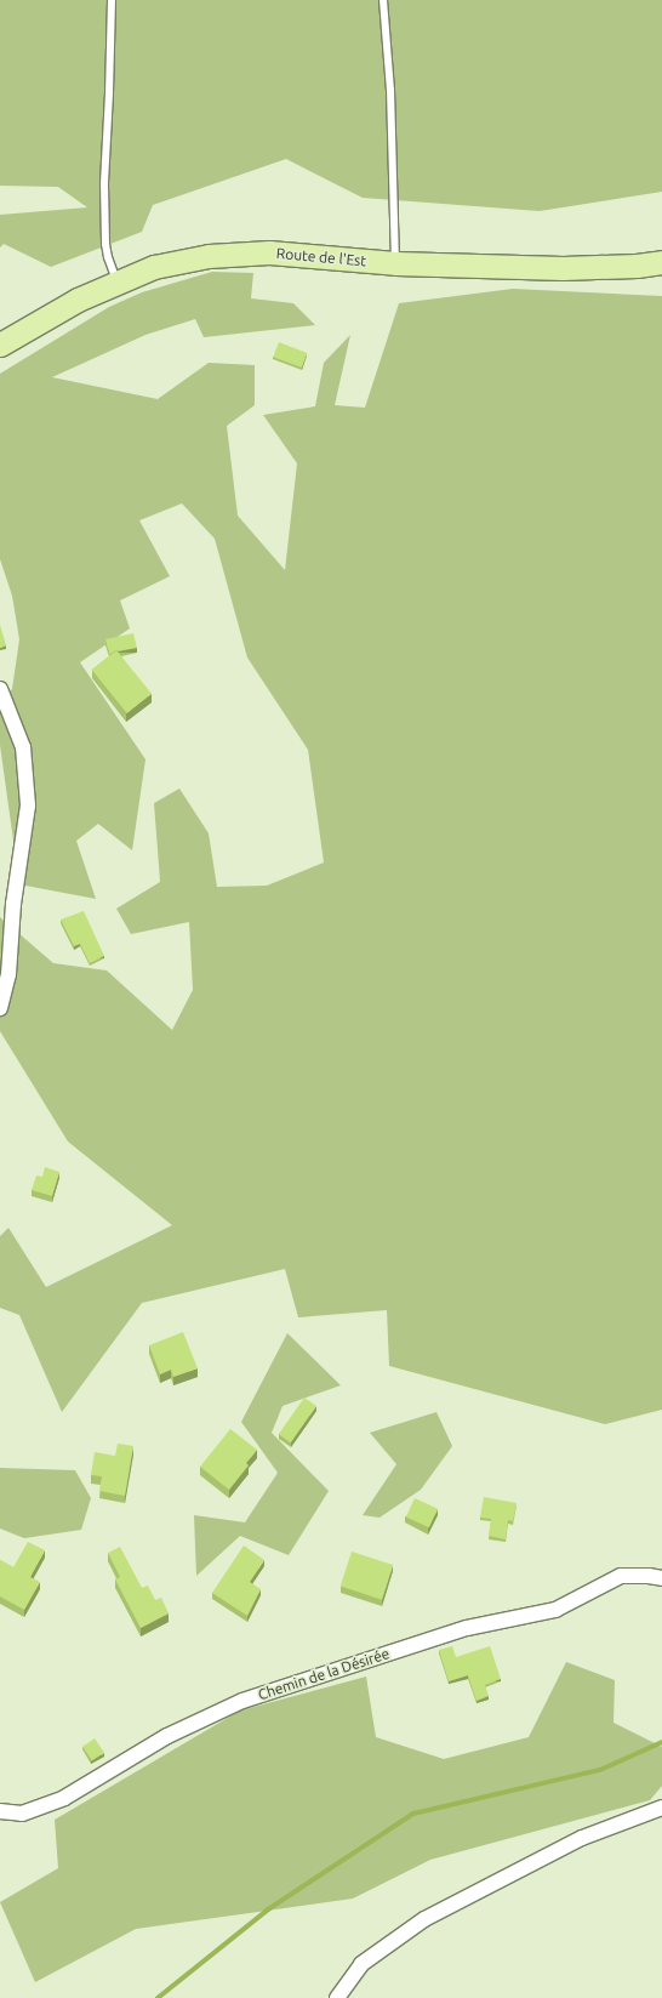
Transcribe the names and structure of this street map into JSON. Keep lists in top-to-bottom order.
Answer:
{
  "streets": {
    "main road": ["Route de l'Est"],
    "street": ["Chemin de la Désirée"]
  }
}
